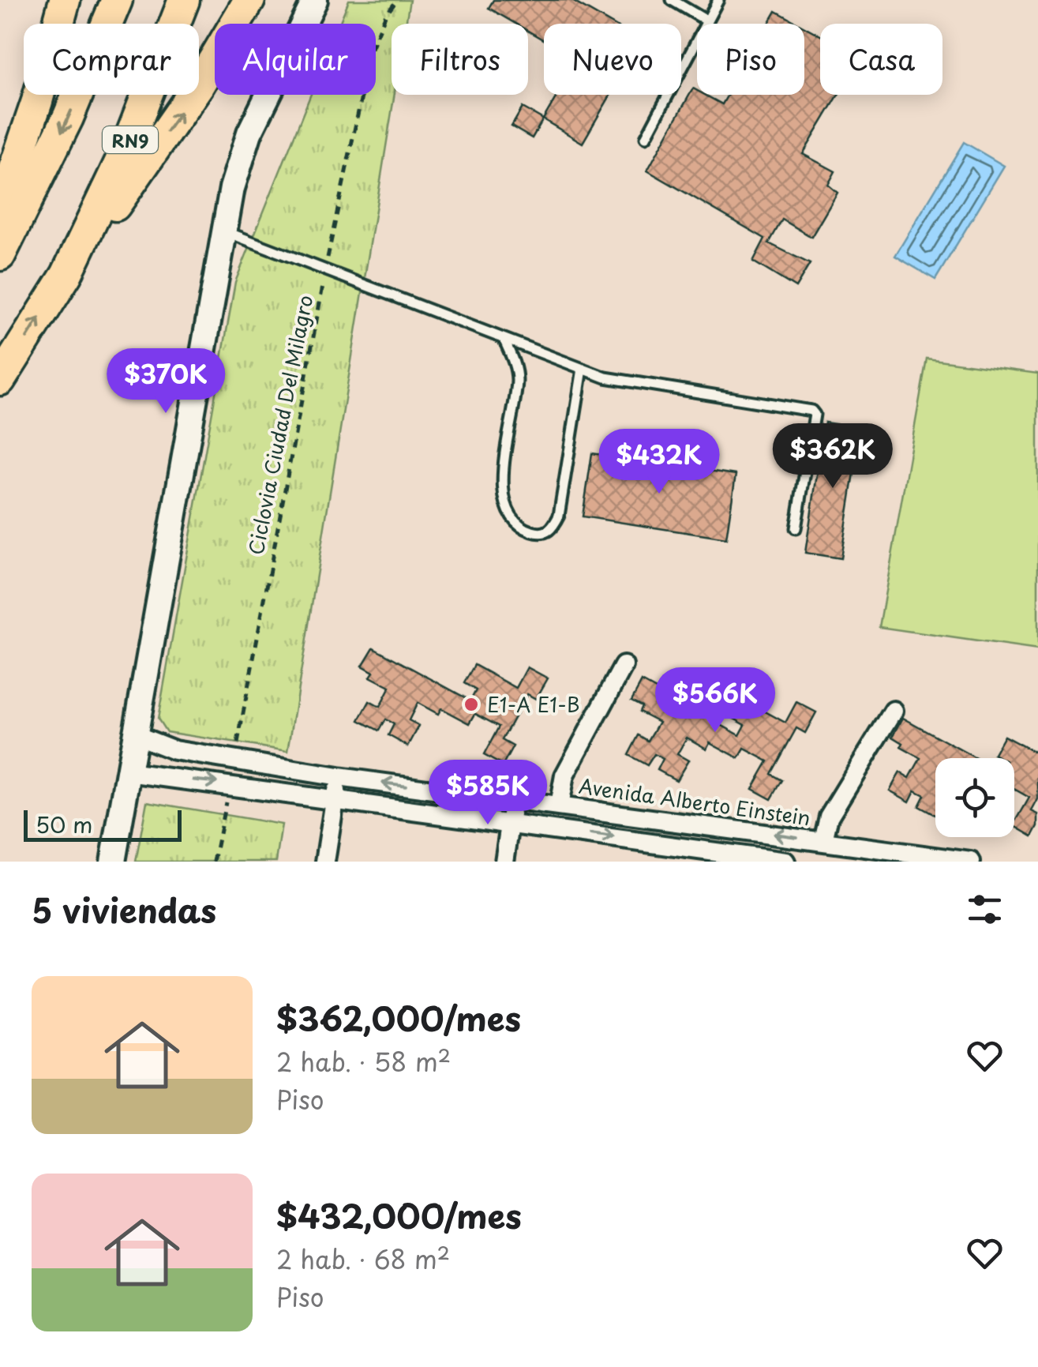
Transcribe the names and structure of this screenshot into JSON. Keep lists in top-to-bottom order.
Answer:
{
  "streets": {
    "main road": ["RN9"],
    "street": ["Avenida Alberto Einstein"],
    "path": ["Ciclovia Ciudad Del Milagro"]
  },
  "crossings": [
    ["Ciclovia Ciudad Del Milagro", "Avenida Alberto Einstein"]
  ],
  "places": ["E1-A E1-B"],
  "scale_bar": "50 m",
  "page": {
    "chip": [
      "Comprar",
      "Alquilar",
      "Filtros",
      "Nuevo",
      "Piso",
      "Casa"
    ],
    "price": [
      "$370K",
      "$362K",
      "$432K",
      "$566K",
      "$585K"
    ],
    "scale": "50 m",
    "heading": "5 viviendas",
    "list": [
      {
        "name": "$362,000/mes",
        "note": "2 hab. · 58 m² · Piso"
      },
      {
        "name": "$432,000/mes",
        "note": "2 hab. · 68 m² · Piso"
      }
    ]
  }
}
